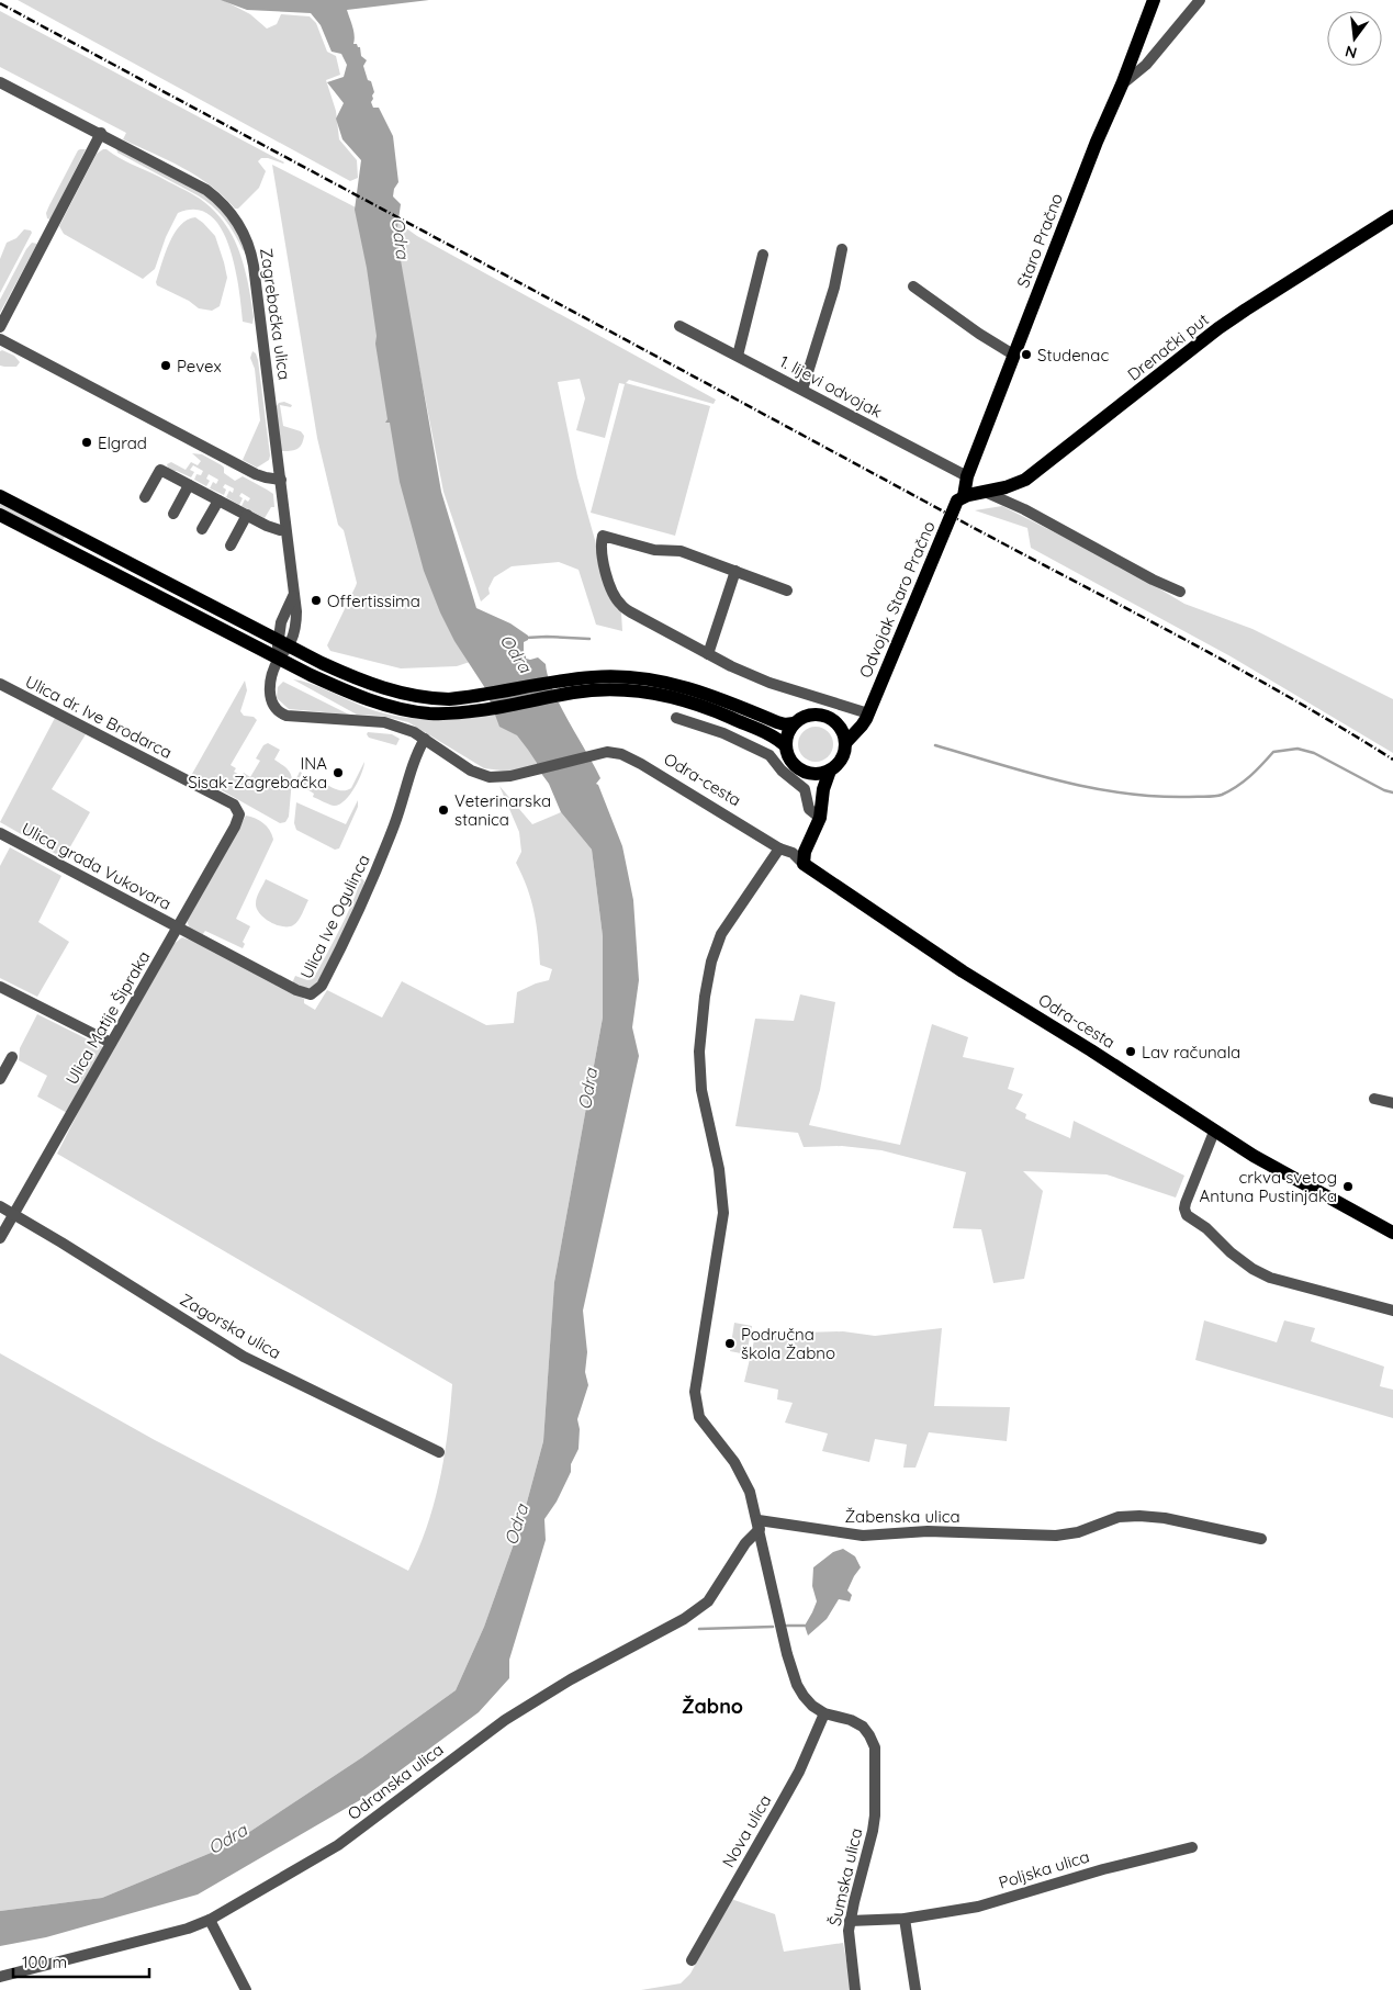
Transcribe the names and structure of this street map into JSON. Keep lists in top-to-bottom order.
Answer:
{
  "streets": {
    "main road": [
      "Staro Pračno",
      "Drenački put",
      "Odvojak Staro Pračno",
      "Odra-cesta"
    ],
    "street": [
      "Zagrebačka ulica",
      "1. lijevi odvojak",
      "Ulica dr. Ive Brodarca",
      "Ulica grada Vukovara",
      "Ulica Ive Ogulinca",
      "Ulica Matije Šipraka",
      "Zagorska ulica",
      "Žabenska ulica",
      "Odranska ulica",
      "Nova ulica",
      "Poljska ulica",
      "Šumska ulica"
    ]
  },
  "crossings": [
    ["Staro Pračno", "Drenački put"],
    ["Staro Pračno", "1. lijevi odvojak"],
    ["Staro Pračno", "Odvojak Staro Pračno"],
    ["Zagrebačka ulica", "Odra-cesta"],
    ["Zagrebačka ulica", "Ulica Ive Ogulinca"],
    ["Drenački put", "Odvojak Staro Pračno"],
    ["Ulica dr. Ive Brodarca", "Ulica Matije Šipraka"],
    ["Ulica grada Vukovara", "Ulica Ive Ogulinca"],
    ["Ulica grada Vukovara", "Ulica Matije Šipraka"],
    ["Ulica Ive Ogulinca", "Ulica Matije Šipraka"],
    ["Ulica Matije Šipraka", "Zagorska ulica"],
    ["Žabenska ulica", "Odranska ulica"],
    ["Žabenska ulica", "Šumska ulica"],
    ["Odranska ulica", "Šumska ulica"],
    ["Nova ulica", "Šumska ulica"],
    ["Poljska ulica", "Šumska ulica"]
  ],
  "districts": ["Žabno"],
  "water": ["Odra"],
  "places": [
    "Studenac",
    "Pevex",
    "Elgrad",
    "Offertissima",
    "INA Sisak-Zagrebačka",
    "Veterinarska stanica",
    "Lav računala",
    "crkva svetog Antuna Pustinjaka",
    "Područna škola Žabno"
  ],
  "scale_bar": "100 m",
  "north": "bottom"
}
